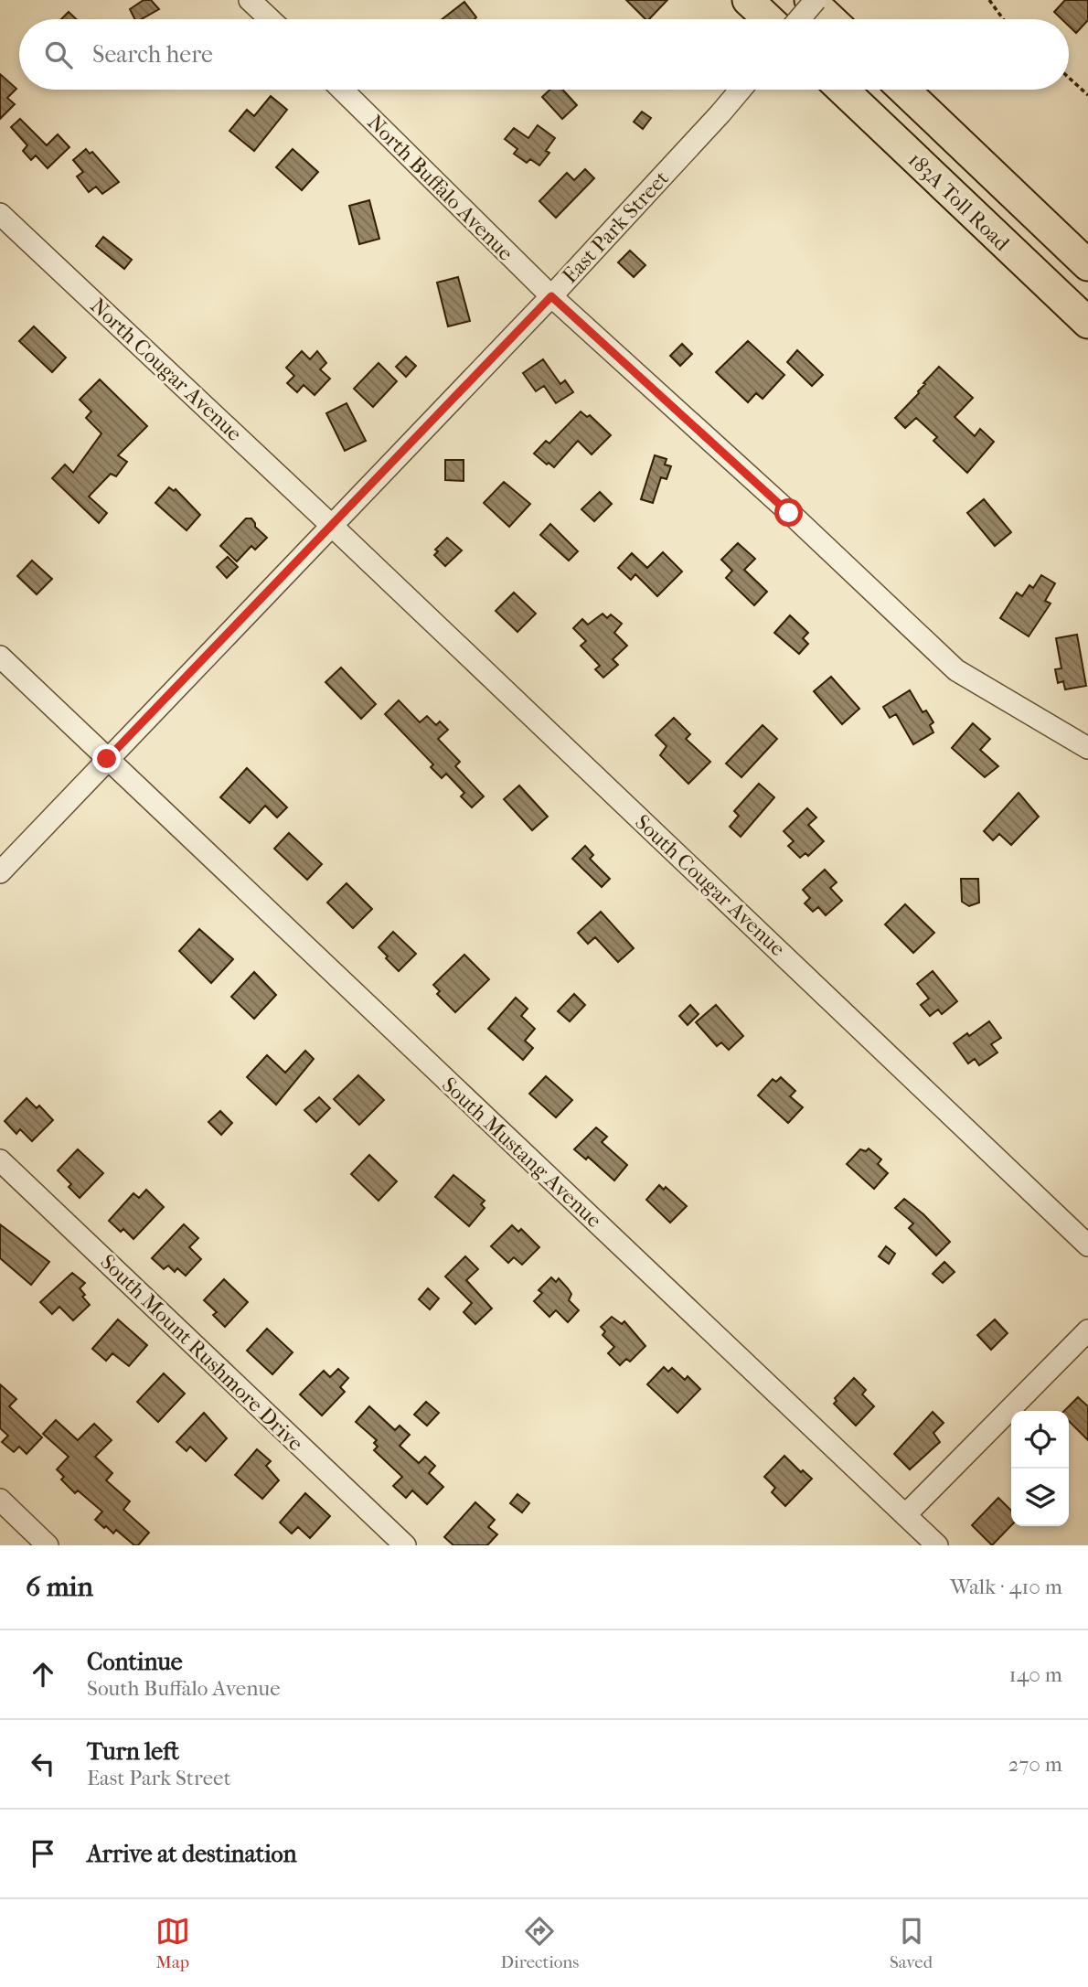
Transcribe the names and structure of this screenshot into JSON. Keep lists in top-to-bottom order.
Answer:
{
  "streets": {
    "highway": ["183A Toll Road"],
    "street": [
      "North Buffalo Avenue",
      "East Park Street",
      "North Cougar Avenue",
      "South Cougar Avenue",
      "South Mustang Avenue",
      "South Mount Rushmore Drive"
    ]
  },
  "crossings": [
    ["North Buffalo Avenue", "East Park Street"],
    ["East Park Street", "North Cougar Avenue"],
    ["East Park Street", "South Cougar Avenue"],
    ["East Park Street", "South Mustang Avenue"],
    ["North Cougar Avenue", "South Cougar Avenue"]
  ],
  "page": {
    "search": "Search here",
    "heading": ["6 min", "Walk · 410 m"],
    "list": [
      ["Continue", "South Buffalo Avenue", "140 m"],
      ["Turn left", "East Park Street", "270 m"],
      "Arrive at destination"
    ],
    "nav": ["Map", "Directions", "Saved"]
  }
}
